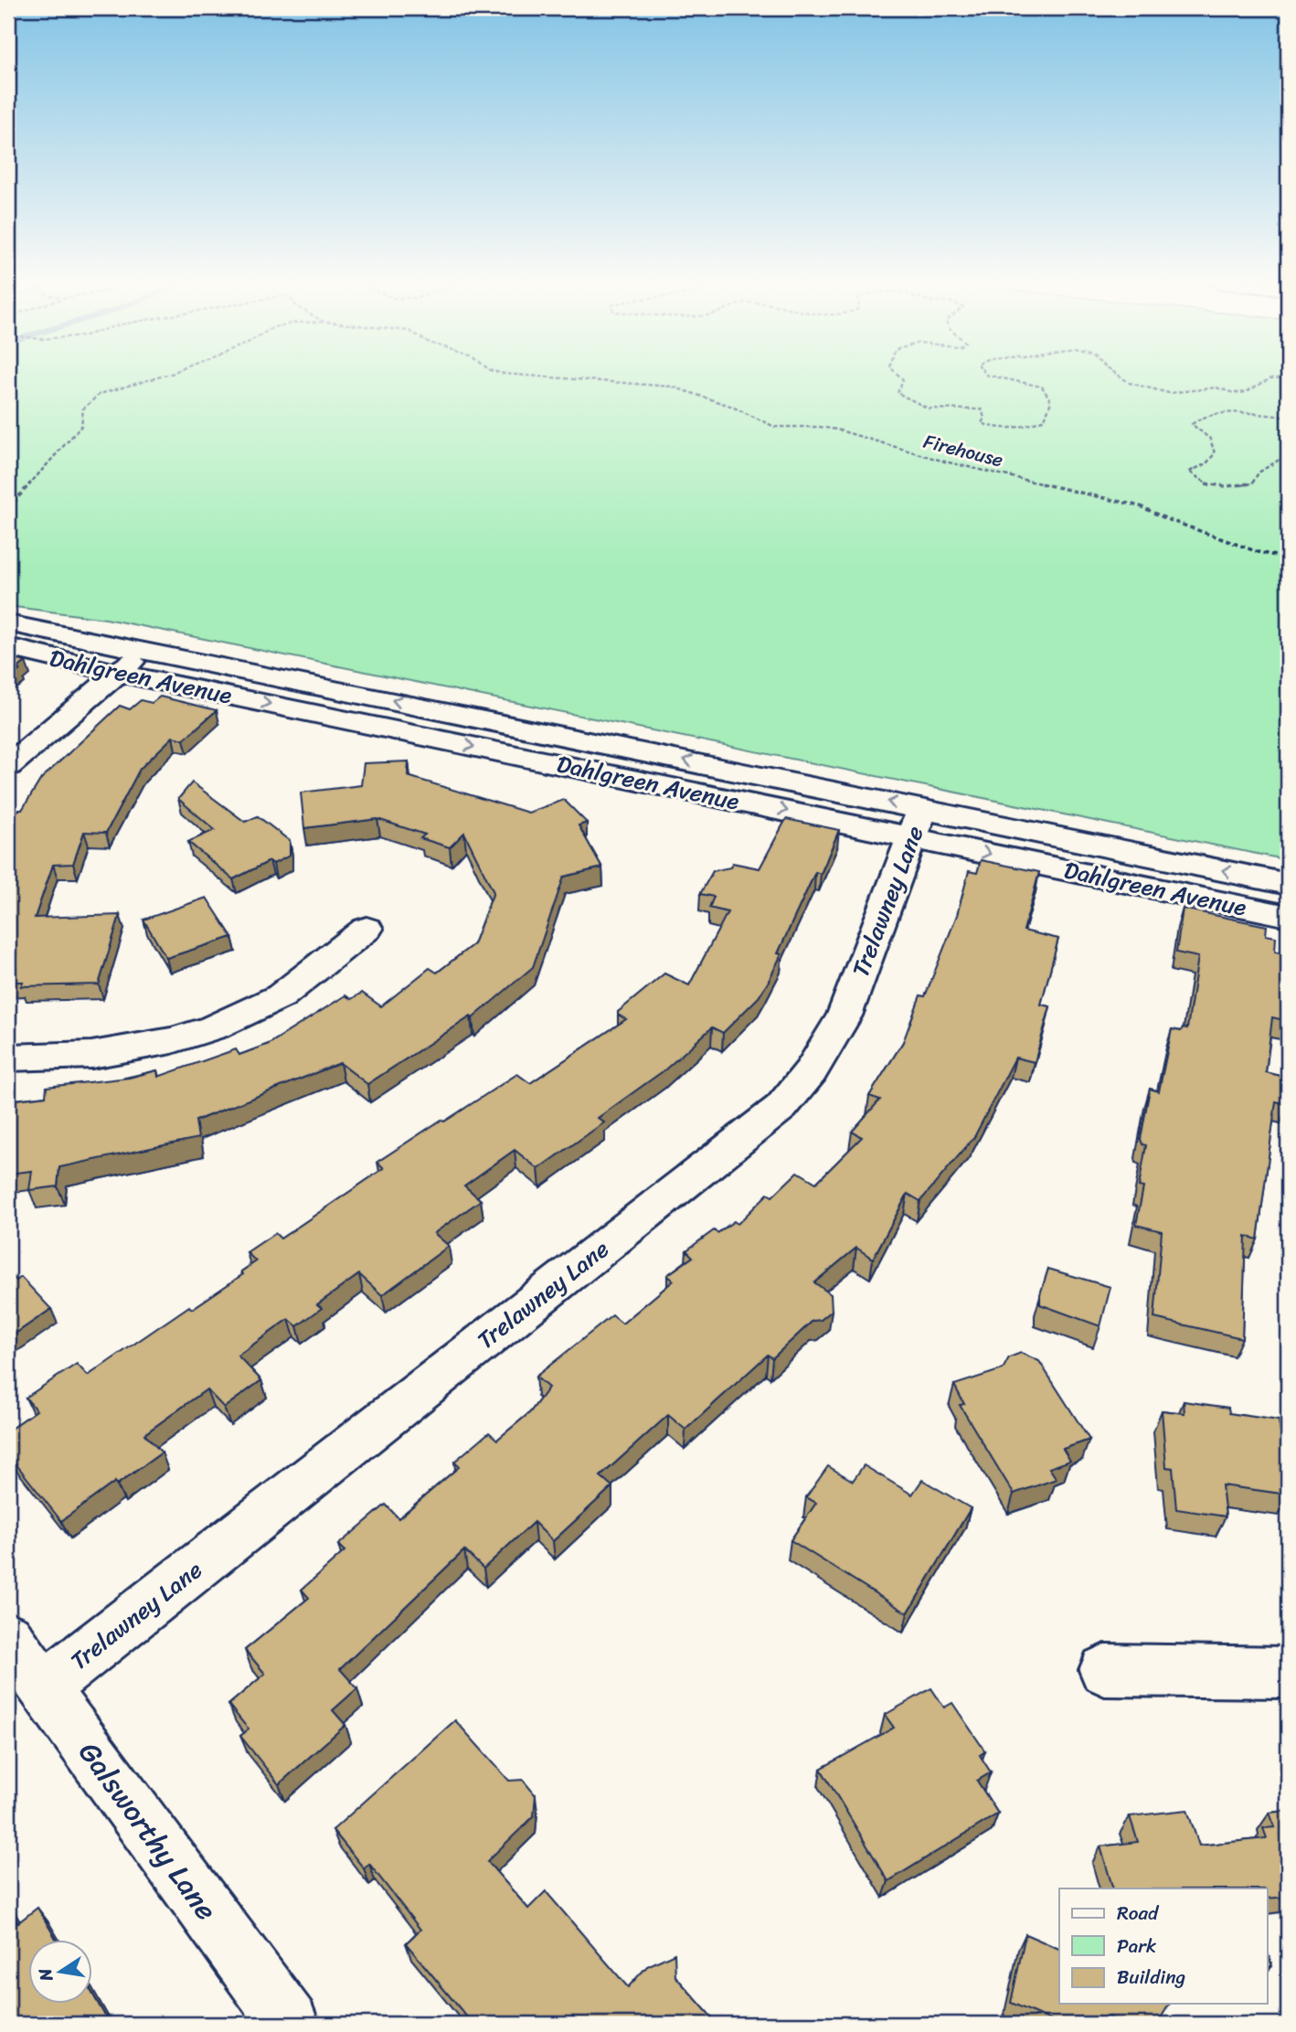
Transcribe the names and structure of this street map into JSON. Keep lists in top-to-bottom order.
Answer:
{
  "streets": {
    "main road": ["Dahlgreen Avenue", "Trelawney Lane", "Galsworthy Lane"],
    "path": ["Firehouse"]
  },
  "crossings": [
    ["Dahlgreen Avenue", "Trelawney Lane"],
    ["Trelawney Lane", "Galsworthy Lane"]
  ],
  "legend": ["Road", "Park", "Building"],
  "north": "left"
}
